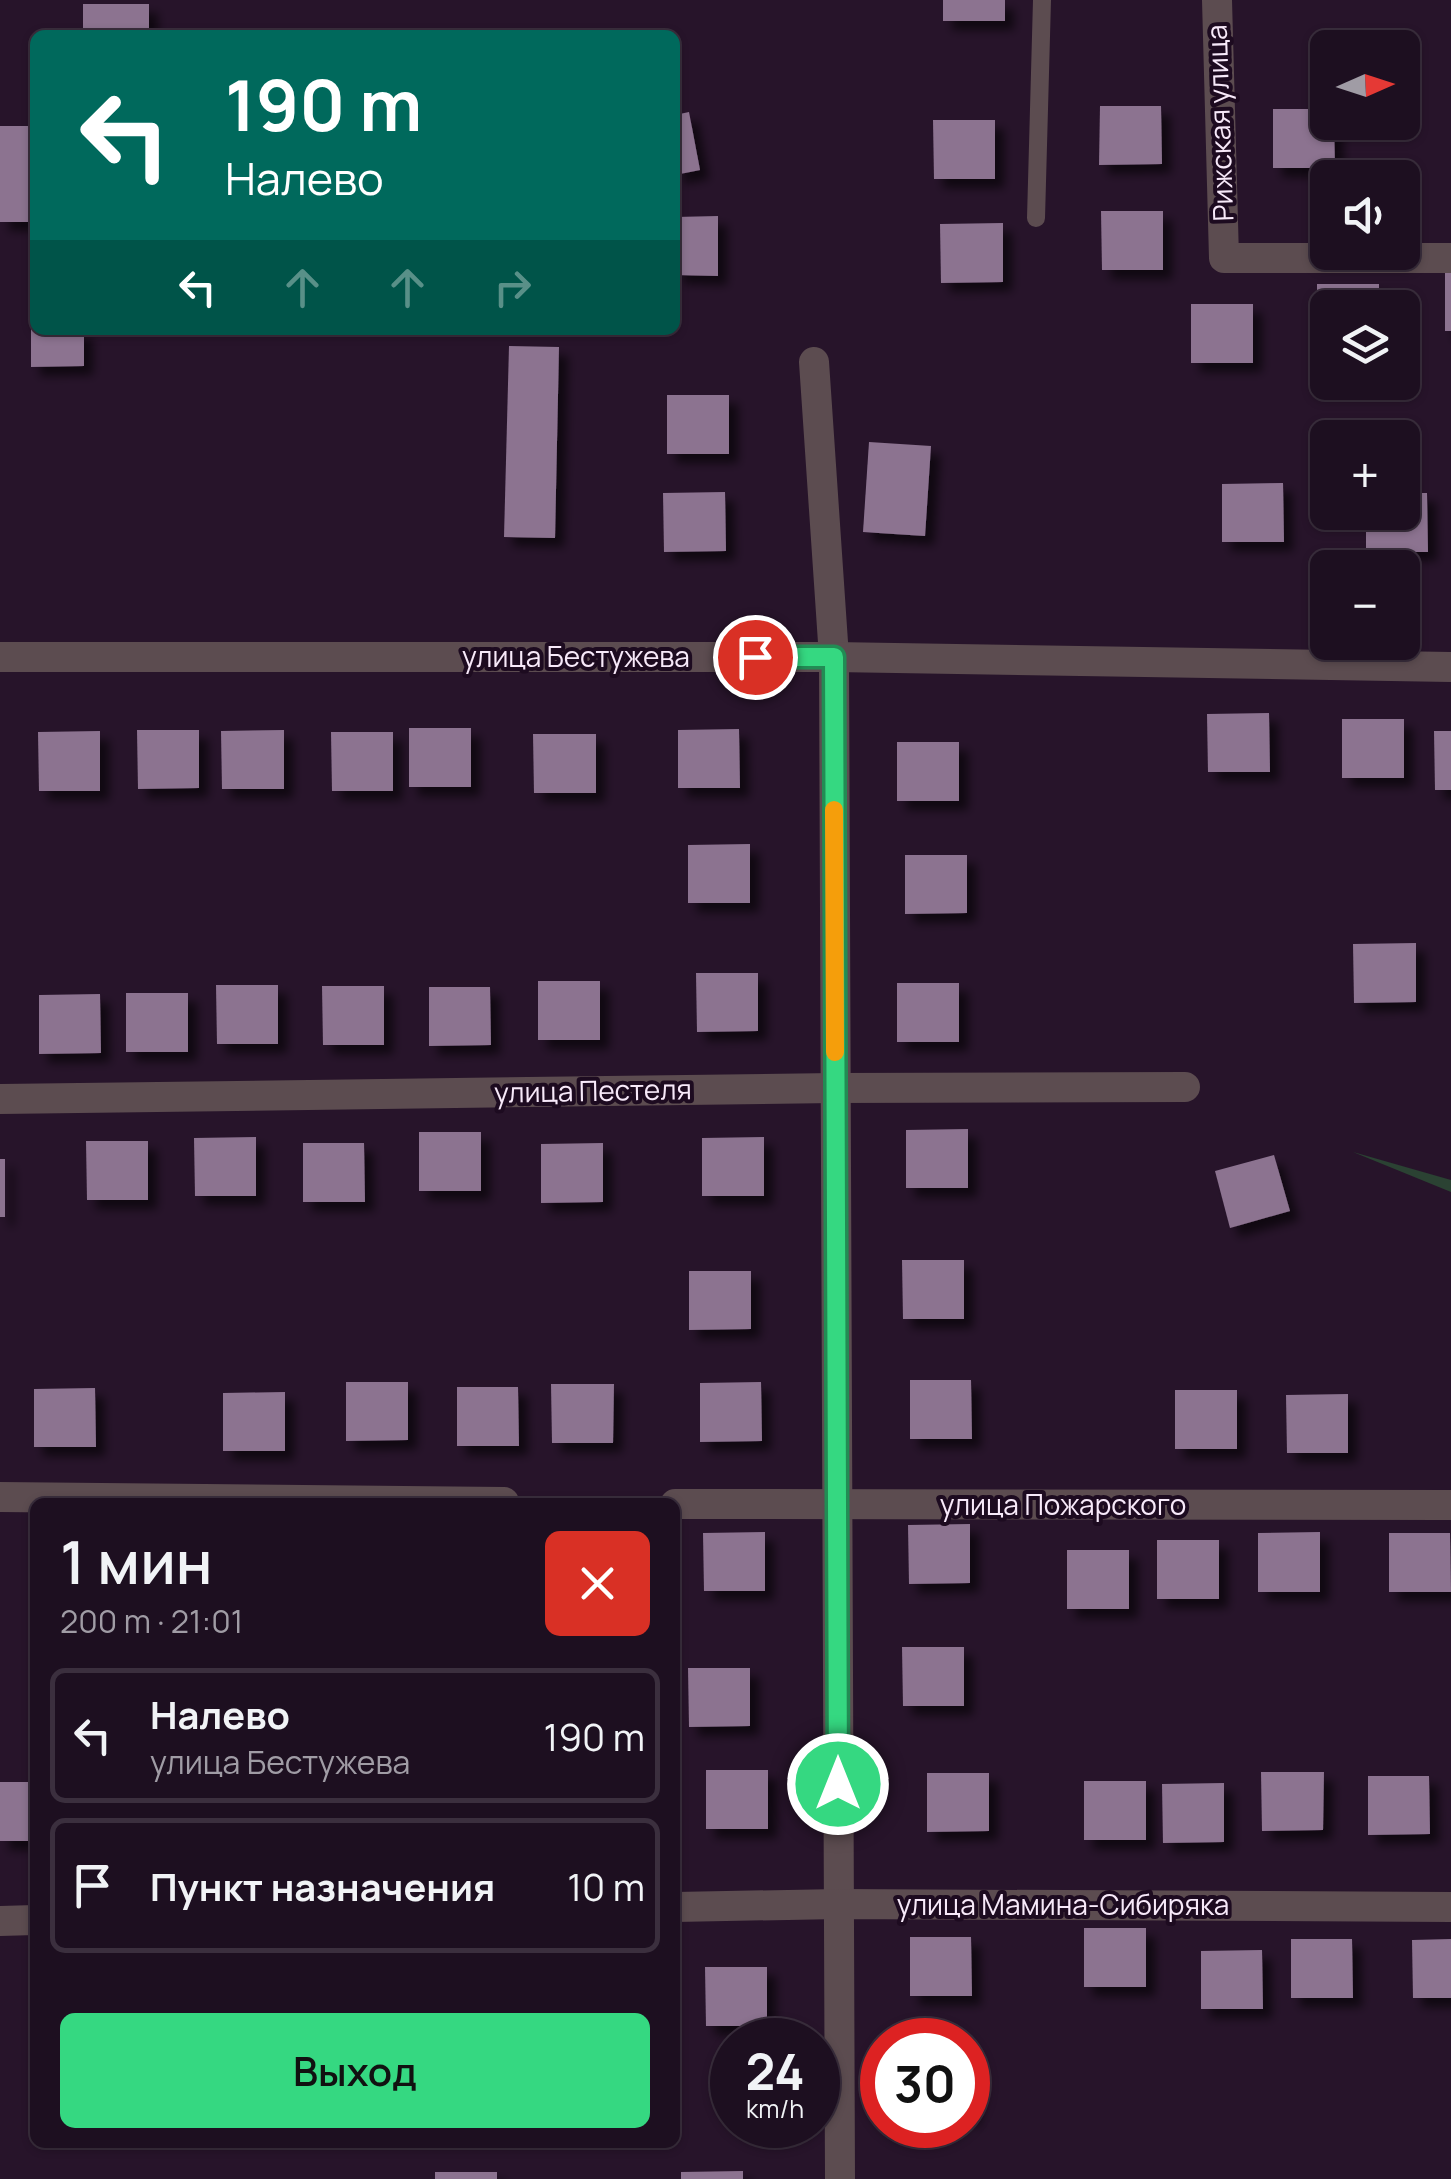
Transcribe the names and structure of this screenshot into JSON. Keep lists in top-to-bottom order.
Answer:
{
  "streets": {
    "street": [
      "Рижская улица",
      "улица Бестужева",
      "улица Пестеля",
      "улица Пожарского",
      "улица Мамина-Сибиряка"
    ]
  },
  "north": "right",
  "page": {
    "map_buttons": ["+", "−"],
    "turn": ["190 m", "Налево"],
    "heading": ["1 мин", "200 m · 21:01"],
    "list": [
      {
        "name": "Налево",
        "note": "улица Бестужева",
        "value": "190 m"
      },
      {
        "name": "Пункт назначения",
        "value": "10 m"
      }
    ],
    "buttons": "Выход",
    "speed": "24 km/h",
    "limit": "30"
  }
}
